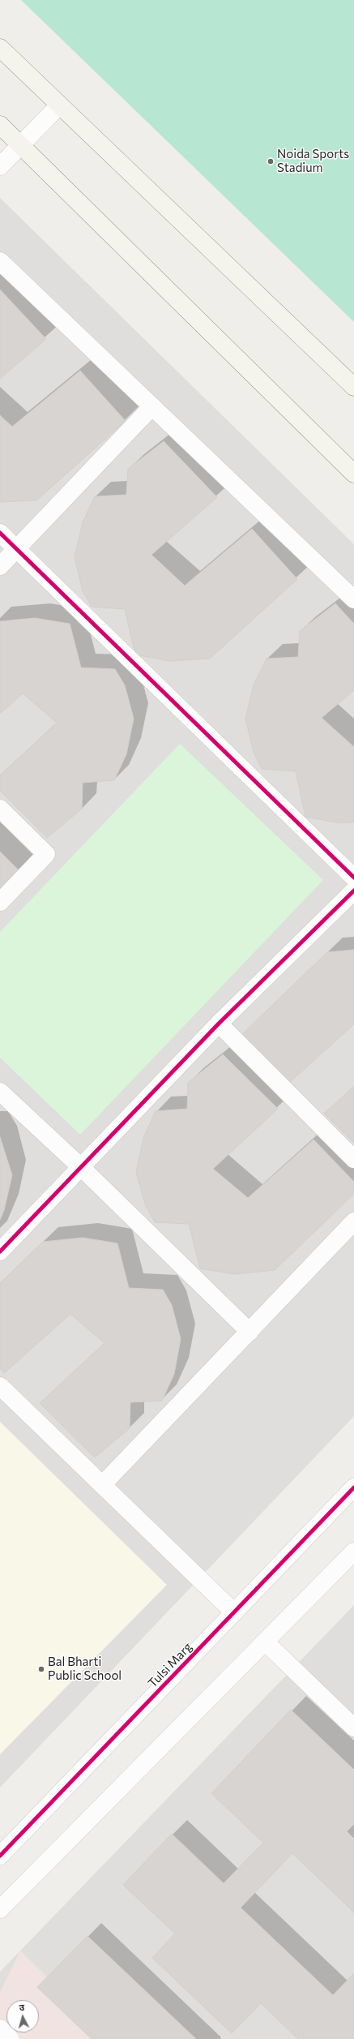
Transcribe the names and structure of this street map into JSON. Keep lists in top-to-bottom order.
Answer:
{
  "streets": {
    "street": ["Tulsi Marg"]
  },
  "places": ["Noida Sports Stadium", "Bal Bharti Public School"],
  "north": "top"
}
